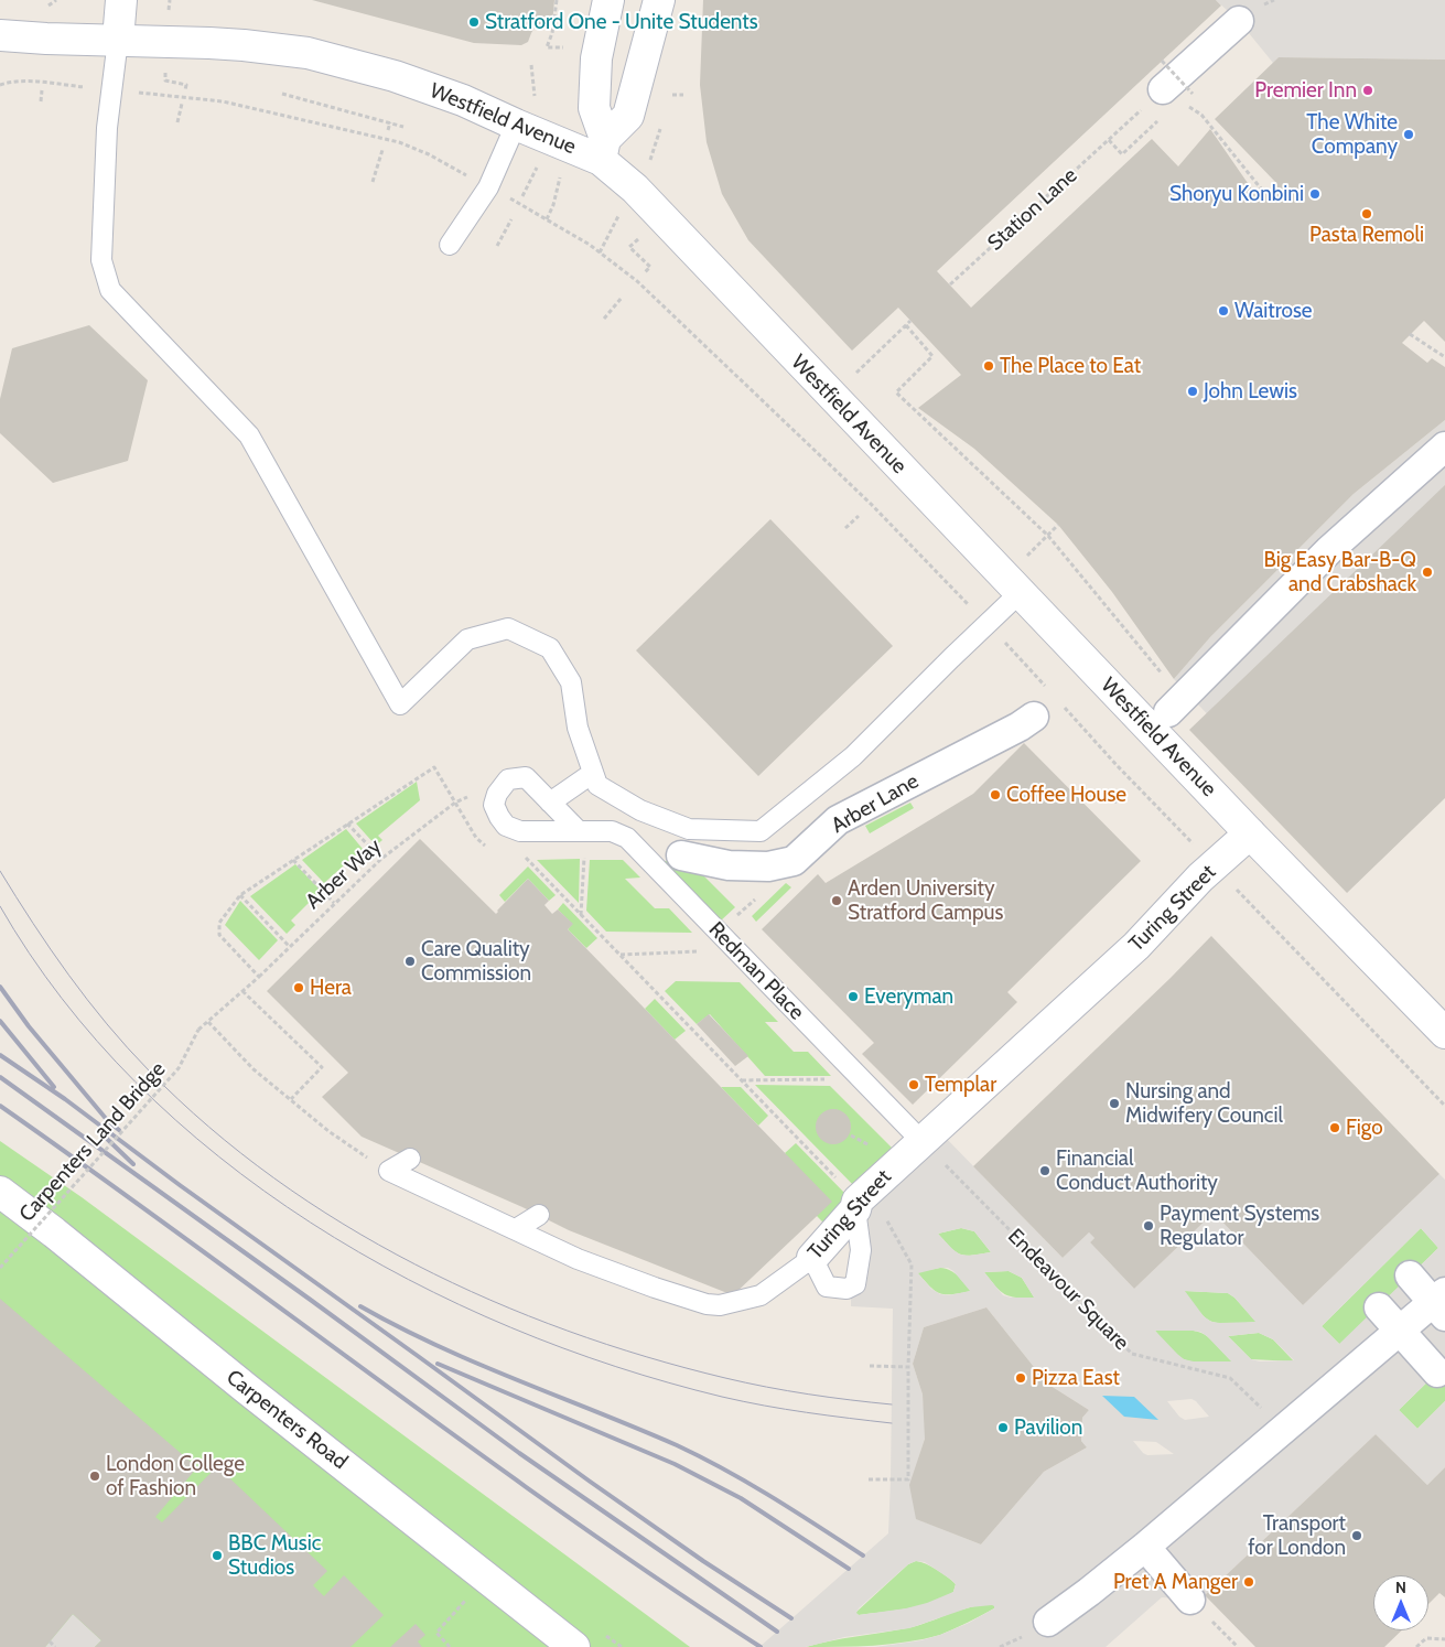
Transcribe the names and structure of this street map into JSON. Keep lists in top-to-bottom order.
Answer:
{
  "streets": {
    "street": [
      "Westfield Avenue",
      "Arber Lane",
      "Turing Street",
      "Carpenters Road"
    ],
    "lane": ["Redman Place"],
    "path": [
      "Station Lane",
      "Arber Way",
      "Carpenters Land Bridge",
      "Endeavour Square"
    ]
  },
  "crossings": [
    ["Westfield Avenue", "Turing Street"],
    ["Arber Way", "Carpenters Land Bridge"],
    ["Turing Street", "Redman Place"]
  ],
  "places": [
    "Stratford One - Unite Students",
    "Premier Inn",
    "The White Company",
    "Shoryu Konbini",
    "Pasta Remoli",
    "Waitrose",
    "The Place to Eat",
    "John Lewis",
    "Big Easy Bar-B-Q and Crabshack",
    "Coffee House",
    "Arden University Stratford Campus",
    "Care Quality Commission",
    "Hera",
    "Everyman",
    "Templar",
    "Nursing and Midwifery Council",
    "Figo",
    "Financial Conduct Authority",
    "Payment Systems Regulator",
    "Pizza East",
    "Pavilion",
    "London College of Fashion",
    "Transport for London",
    "BBC Music Studios",
    "Pret A Manger"
  ],
  "north": "top"
}
